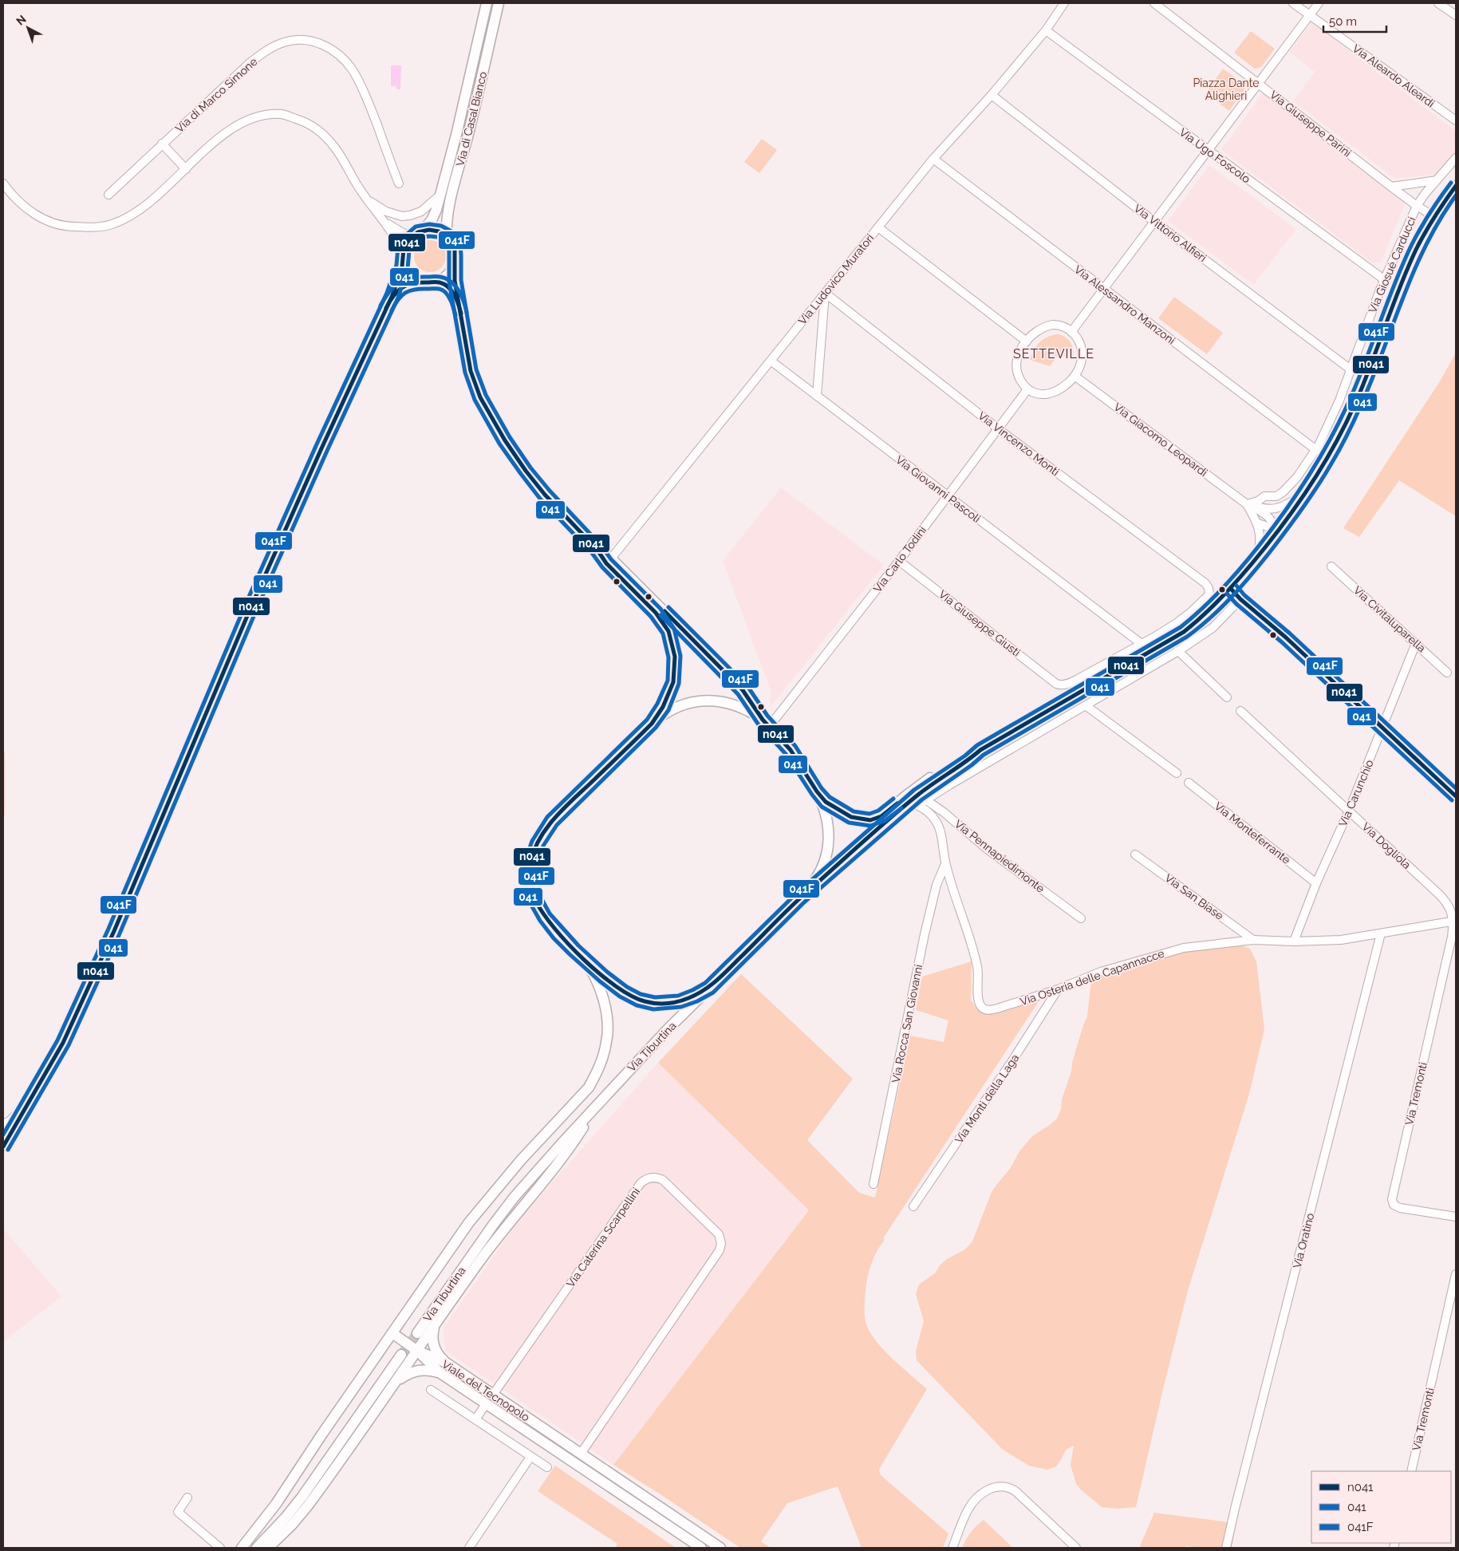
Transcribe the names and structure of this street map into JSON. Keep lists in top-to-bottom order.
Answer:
{
  "streets": {
    "main road": ["Via di Casal Bianco", "Via Tiburtina", "Viale del Tecnopolo"],
    "street": [
      "Via Aleardo Aleardi",
      "Via di Marco Simone",
      "Via Giuseppe Parini",
      "Via Ugo Foscolo",
      "Via Vittorio Alfieri",
      "Via Giosuè Carducci",
      "Via Ludovico Muratori",
      "Via Alessandro Manzoni",
      "Via Giacomo Leopardi",
      "Via Vincenzo Monti",
      "Via Giovanni Pascoli",
      "Via Carlo Todini",
      "Via Civitaluparella",
      "Via Giuseppe Giusti",
      "Via Carunchio",
      "Via Monteferrante",
      "Via Dogliola",
      "Via Pennapiedimonte",
      "Via San Biase",
      "Via Osteria delle Capannacce",
      "Via Rocca San Giovanni",
      "Via Tremonti",
      "Via Monti della Laga",
      "Via Caterina Scarpellini",
      "Via Oratino"
    ]
  },
  "crossings": [
    ["Via Giuseppe Parini", "Via Giosuè Carducci"],
    ["Via Giuseppe Parini", "Via Tiburtina"],
    ["Via Ugo Foscolo", "Via Giosuè Carducci"],
    ["Via Ugo Foscolo", "Via Ludovico Muratori"],
    ["Via Vittorio Alfieri", "Via Giosuè Carducci"],
    ["Via Vittorio Alfieri", "Via Ludovico Muratori"],
    ["Via Giosuè Carducci", "Via Alessandro Manzoni"],
    ["Via Giosuè Carducci", "Via Giacomo Leopardi"],
    ["Via Ludovico Muratori", "Via Alessandro Manzoni"],
    ["Via Ludovico Muratori", "Via Vincenzo Monti"],
    ["Via Ludovico Muratori", "Via Giovanni Pascoli"],
    ["Via Giacomo Leopardi", "Via Carlo Todini"],
    ["Via Giacomo Leopardi", "Via Tiburtina"],
    ["Via Vincenzo Monti", "Via Giovanni Pascoli"],
    ["Via Vincenzo Monti", "Via Carlo Todini"],
    ["Via Vincenzo Monti", "Via Giuseppe Giusti"],
    ["Via Giovanni Pascoli", "Via Carlo Todini"],
    ["Via Giovanni Pascoli", "Via Giuseppe Giusti"],
    ["Via Carlo Todini", "Via Giuseppe Giusti"],
    ["Via Civitaluparella", "Via Carunchio"],
    ["Via Carunchio", "Via Monteferrante"],
    ["Via Carunchio", "Via Dogliola"],
    ["Via Carunchio", "Via Osteria delle Capannacce"],
    ["Via Dogliola", "Via Osteria delle Capannacce"],
    ["Via Dogliola", "Via Tremonti"],
    ["Via Pennapiedimonte", "Via Osteria delle Capannacce"],
    ["Via Pennapiedimonte", "Via Tiburtina"],
    ["Via San Biase", "Via Osteria delle Capannacce"],
    ["Via Osteria delle Capannacce", "Via Rocca San Giovanni"],
    ["Via Osteria delle Capannacce", "Via Tiburtina"],
    ["Via Osteria delle Capannacce", "Via Tremonti"],
    ["Via Osteria delle Capannacce", "Via Monti della Laga"],
    ["Via Osteria delle Capannacce", "Via Oratino"],
    ["Via Caterina Scarpellini", "Viale del Tecnopolo"]
  ],
  "districts": ["SETTEVILLE"],
  "parks": ["Piazza Dante Alighieri"],
  "lines": ["transit line 041F", "transit line n041", "transit line 041"],
  "legend": ["n041", "041", "041F"],
  "scale_bar": "50 m",
  "north": "top left"
}
